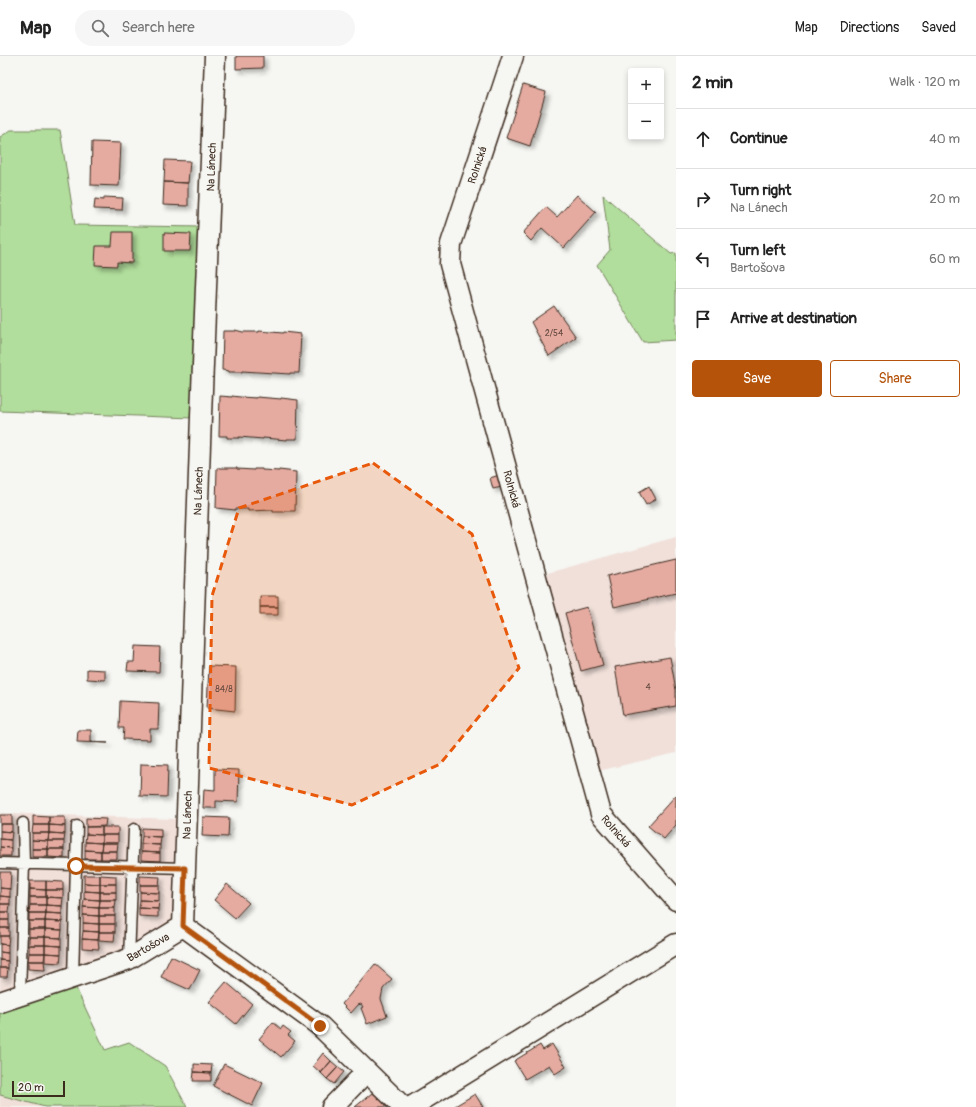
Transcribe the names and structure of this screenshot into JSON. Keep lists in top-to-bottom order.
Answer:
{
  "streets": {
    "street": ["Rolnická", "Na Lánech", "Bartošova"]
  },
  "crossings": [
    ["Na Lánech", "Bartošova"]
  ],
  "house_numbers": ["2/54", "4", "84/8"],
  "scale_bar": "20 m",
  "page": {
    "header": "Map",
    "search": "Search here",
    "nav": ["Map", "Directions", "Saved"],
    "heading": ["2 min", "Walk · 120 m"],
    "map_buttons": ["+", "−"],
    "list": [
      ["Continue", "40 m"],
      ["Turn right", "Na Lánech", "20 m"],
      ["Turn left", "Bartošova", "60 m"],
      "Arrive at destination"
    ],
    "buttons": ["Save", "Share"],
    "scale": "20 m"
  }
}
